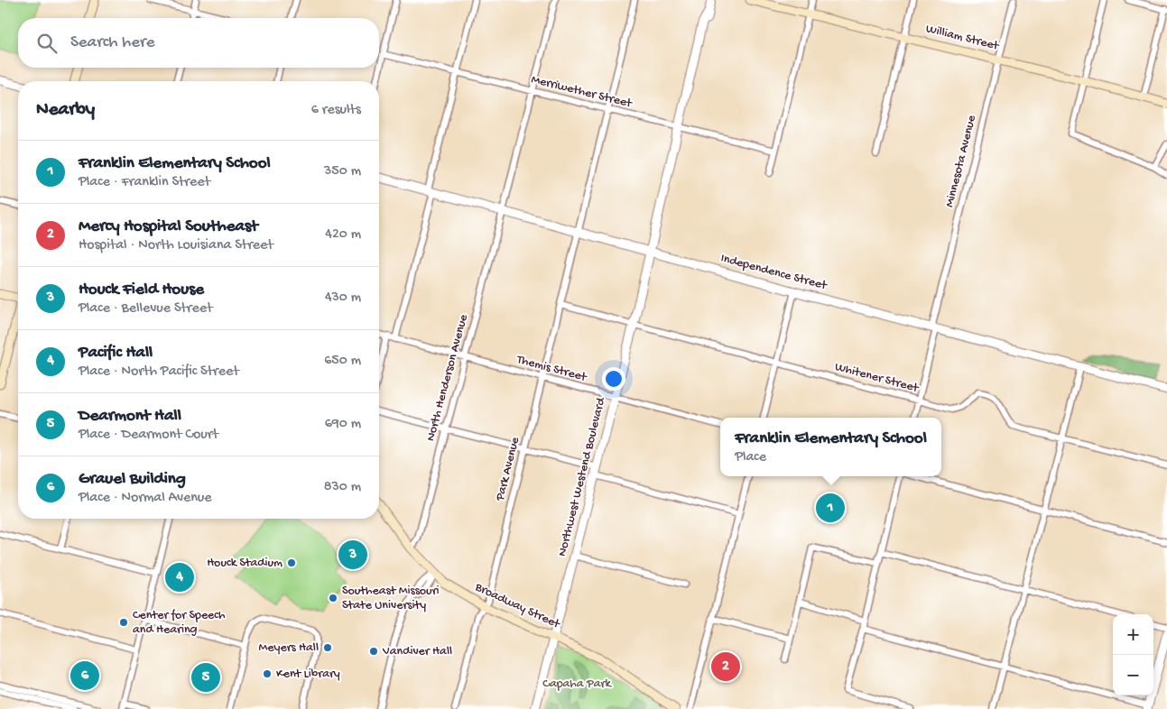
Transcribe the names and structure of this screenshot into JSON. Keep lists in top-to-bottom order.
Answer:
{
  "streets": {
    "main road": ["William Street", "Broadway Street"],
    "street": [
      "Merriwether Street",
      "Minnesota Avenue",
      "Independence Street",
      "Themis Street",
      "North Henderson Avenue",
      "Whitener Street",
      "Park Avenue",
      "Northwest Westend Boulevard"
    ]
  },
  "crossings": [
    ["William Street", "Minnesota Avenue"],
    ["Merriwether Street", "North Henderson Avenue"],
    ["Merriwether Street", "Park Avenue"],
    ["Merriwether Street", "Northwest Westend Boulevard"],
    ["Minnesota Avenue", "Independence Street"],
    ["Minnesota Avenue", "Whitener Street"],
    ["Independence Street", "North Henderson Avenue"],
    ["Independence Street", "Park Avenue"],
    ["Independence Street", "Northwest Westend Boulevard"],
    ["Themis Street", "North Henderson Avenue"],
    ["Themis Street", "Park Avenue"],
    ["Themis Street", "Northwest Westend Boulevard"],
    ["North Henderson Avenue", "Broadway Street"],
    ["Whitener Street", "Park Avenue"],
    ["Whitener Street", "Northwest Westend Boulevard"],
    ["Park Avenue", "Broadway Street"],
    ["Northwest Westend Boulevard", "Broadway Street"]
  ],
  "parks": ["Capaha Park"],
  "places": [
    "Houck Stadium",
    "Southeast Missouri State University",
    "Center for Speech and Hearing",
    "Meyers Hall",
    "Vandiver Hall",
    "Kent Library"
  ],
  "page": {
    "search": "Search here",
    "heading": ["Nearby", "6 results"],
    "list": [
      {
        "mark": "1",
        "name": "Franklin Elementary School",
        "note": "Place · Franklin Street",
        "value": "350 m"
      },
      {
        "mark": "2",
        "name": "Mercy Hospital Southeast",
        "note": "Hospital · North Louisiana Street",
        "value": "420 m"
      },
      {
        "mark": "3",
        "name": "Houck Field House",
        "note": "Place · Bellevue Street",
        "value": "430 m"
      },
      {
        "mark": "4",
        "name": "Pacific Hall",
        "note": "Place · North Pacific Street",
        "value": "650 m"
      },
      {
        "mark": "5",
        "name": "Dearmont Hall",
        "note": "Place · Dearmont Court",
        "value": "690 m"
      },
      {
        "mark": "6",
        "name": "Grauel Building",
        "note": "Place · Normal Avenue",
        "value": "830 m"
      }
    ],
    "popup": ["Franklin Elementary School", "Place"],
    "pins": [
      "1",
      "3",
      "4",
      "2",
      "6",
      "5"
    ],
    "map_buttons": ["+", "−"]
  }
}
